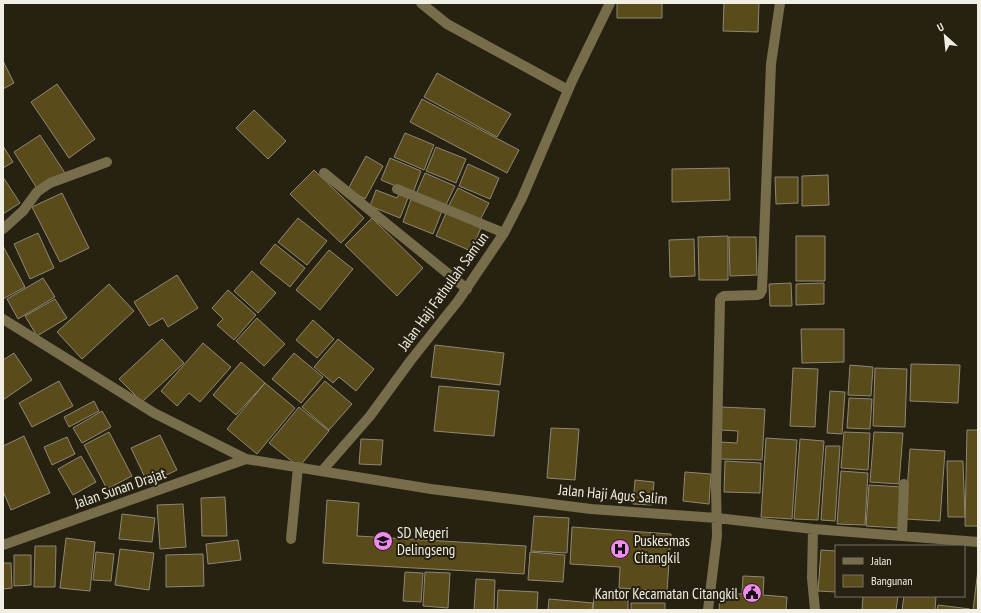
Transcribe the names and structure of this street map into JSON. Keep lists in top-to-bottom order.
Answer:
{
  "streets": {
    "street": ["Jalan Haji Fathullah Sam'un", "Jalan Sunan Drajat", "Jalan Haji Agus Salim"]
  },
  "crossings": [
    ["Jalan Haji Fathullah Sam'un", "Jalan Haji Agus Salim"],
    ["Jalan Sunan Drajat", "Jalan Haji Agus Salim"]
  ],
  "places": {
    "school or university": ["SD Negeri Delingseng"],
    "hospital": ["Puskesmas Citangkil"],
    "public building": ["Kantor Kecamatan Citangkil"]
  },
  "legend": ["Jalan", "Bangunan"],
  "north": "top left"
}
